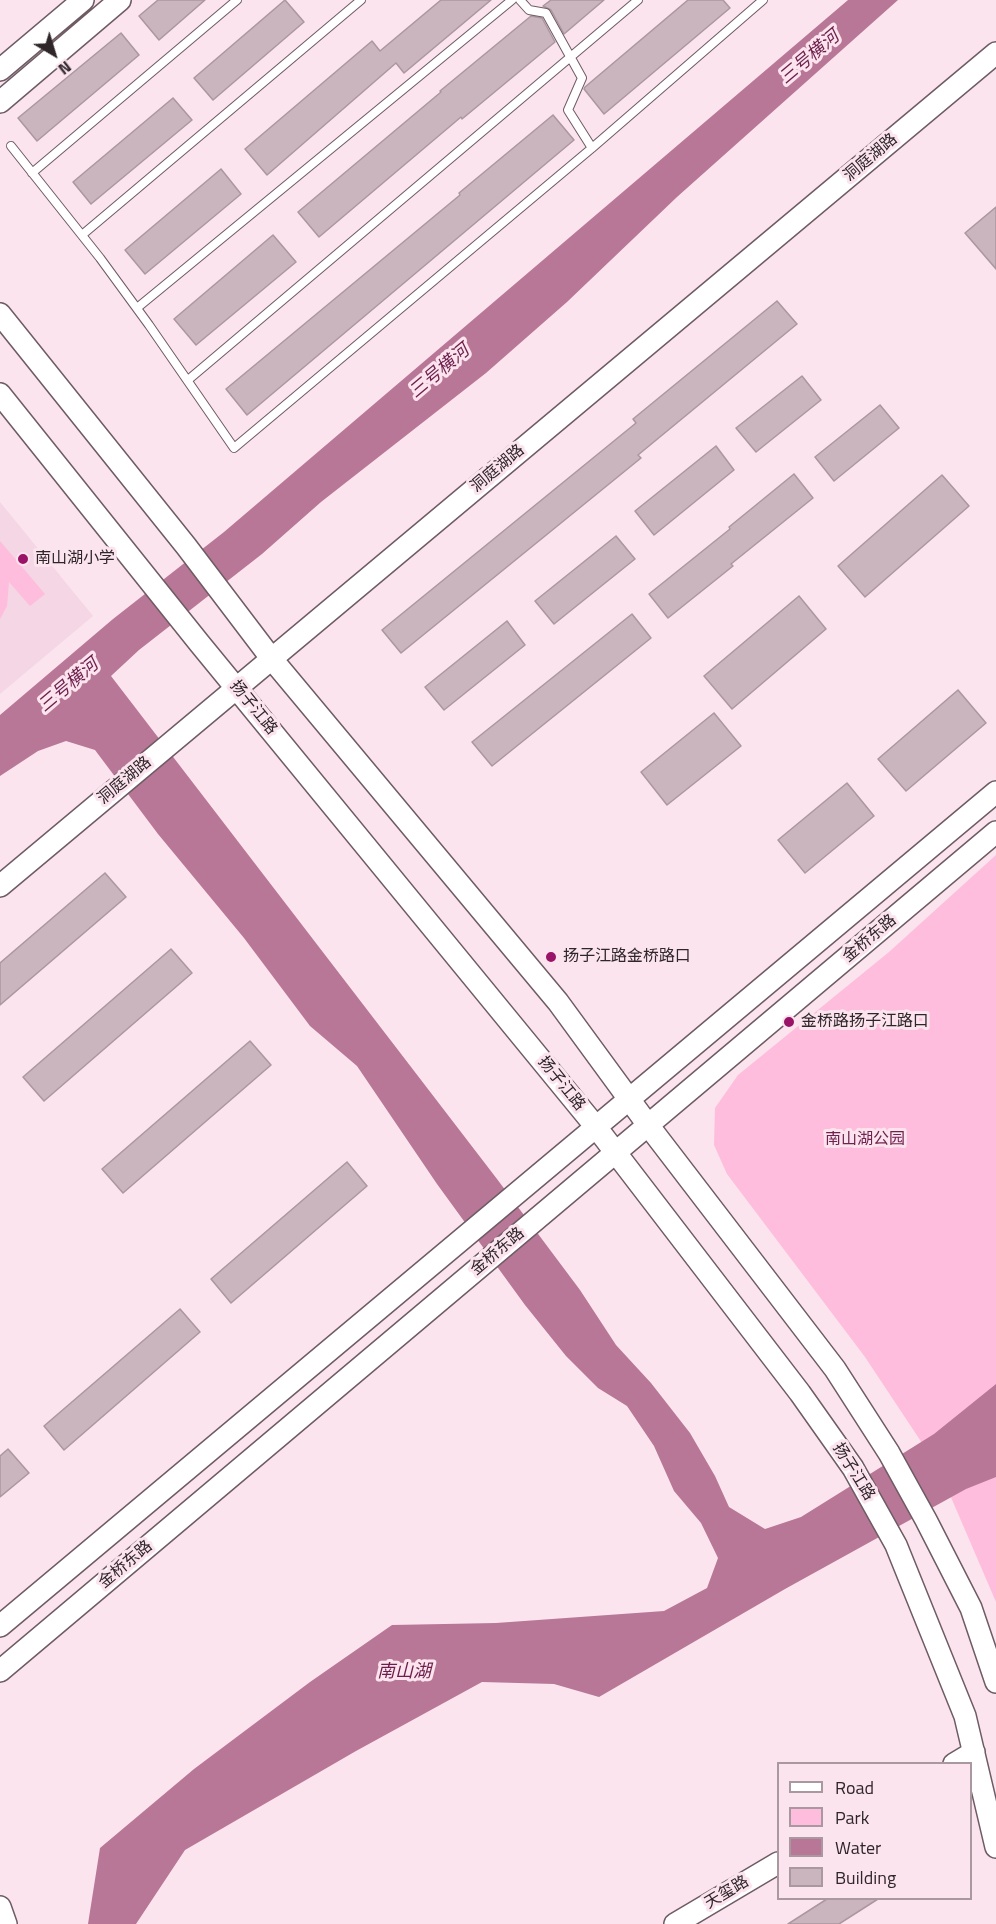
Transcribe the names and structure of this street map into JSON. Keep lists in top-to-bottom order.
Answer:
{
  "streets": {
    "street": [
      "洞庭湖路",
      "扬子江路",
      "金桥东路",
      "天玺路"
    ]
  },
  "crossings": [
    ["洞庭湖路", "扬子江路"],
    ["扬子江路", "金桥东路"]
  ],
  "water": ["三号横河", "南山湖"],
  "parks": ["南山湖公园"],
  "places": ["南山湖小学", "扬子江路金桥路口", "金桥路扬子江路口"],
  "legend": [
    "Road",
    "Park",
    "Water",
    "Building"
  ],
  "north": "bottom right"
}
